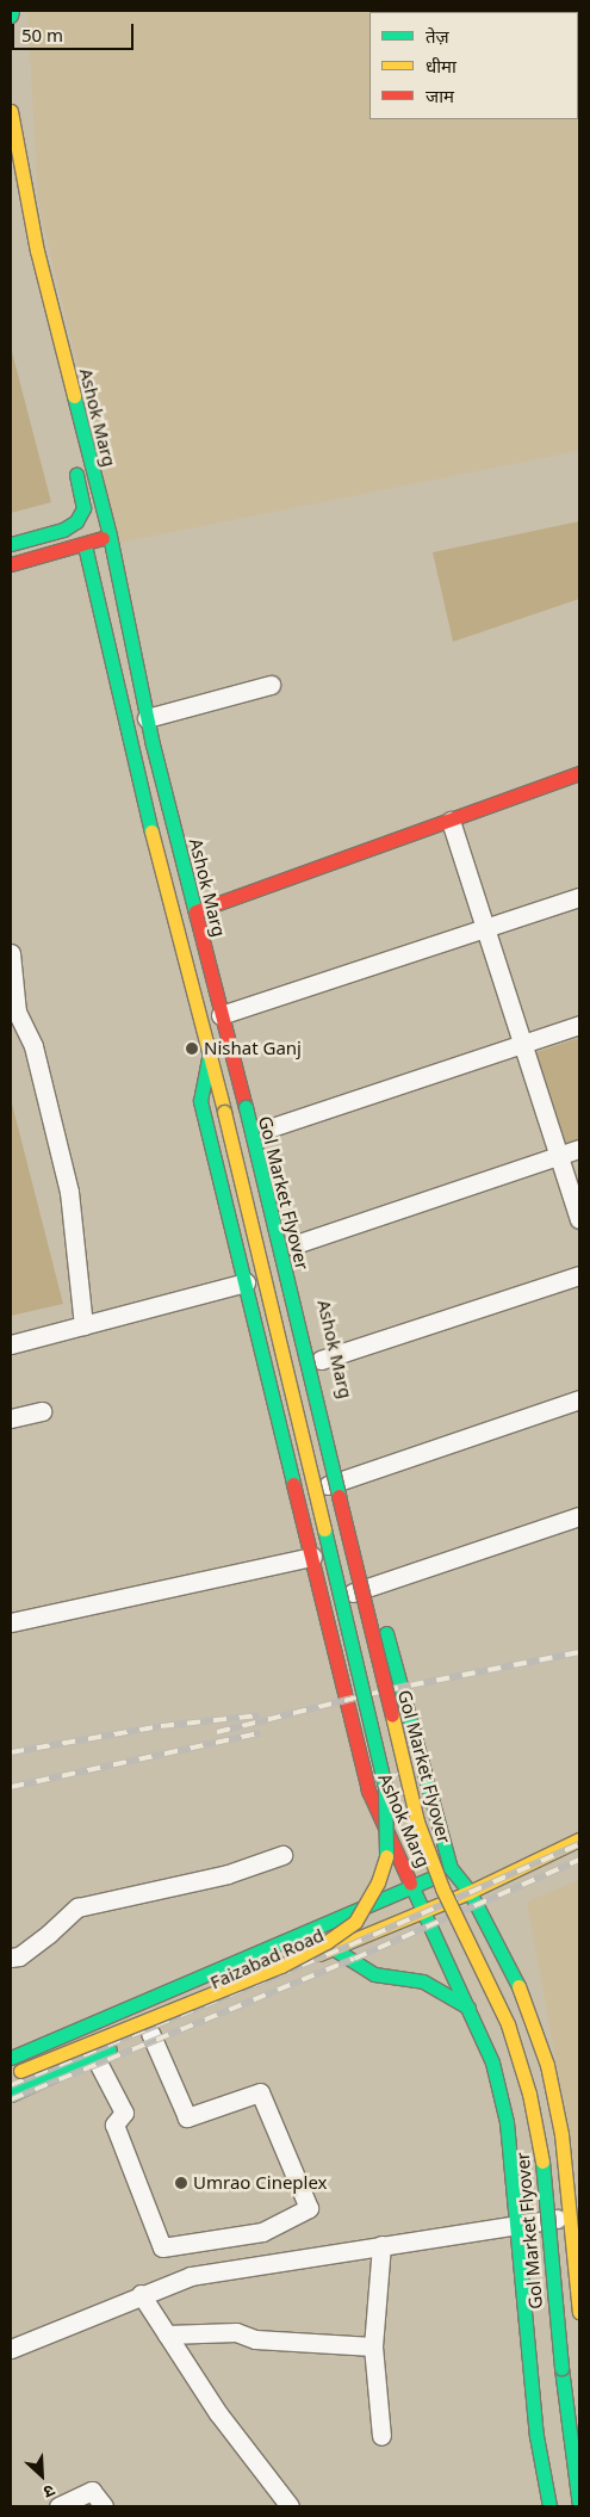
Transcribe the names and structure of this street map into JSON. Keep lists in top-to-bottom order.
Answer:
{
  "streets": {
    "main road": ["Ashok Marg", "Gol Market Flyover", "Faizabad Road"]
  },
  "crossings": [
    ["Ashok Marg", "Gol Market Flyover"],
    ["Ashok Marg", "Faizabad Road"]
  ],
  "places": ["Nishat Ganj", "Umrao Cineplex"],
  "legend": ["तेज़", "धीमा", "जाम"],
  "scale_bar": "50 m",
  "north": "bottom right"
}
